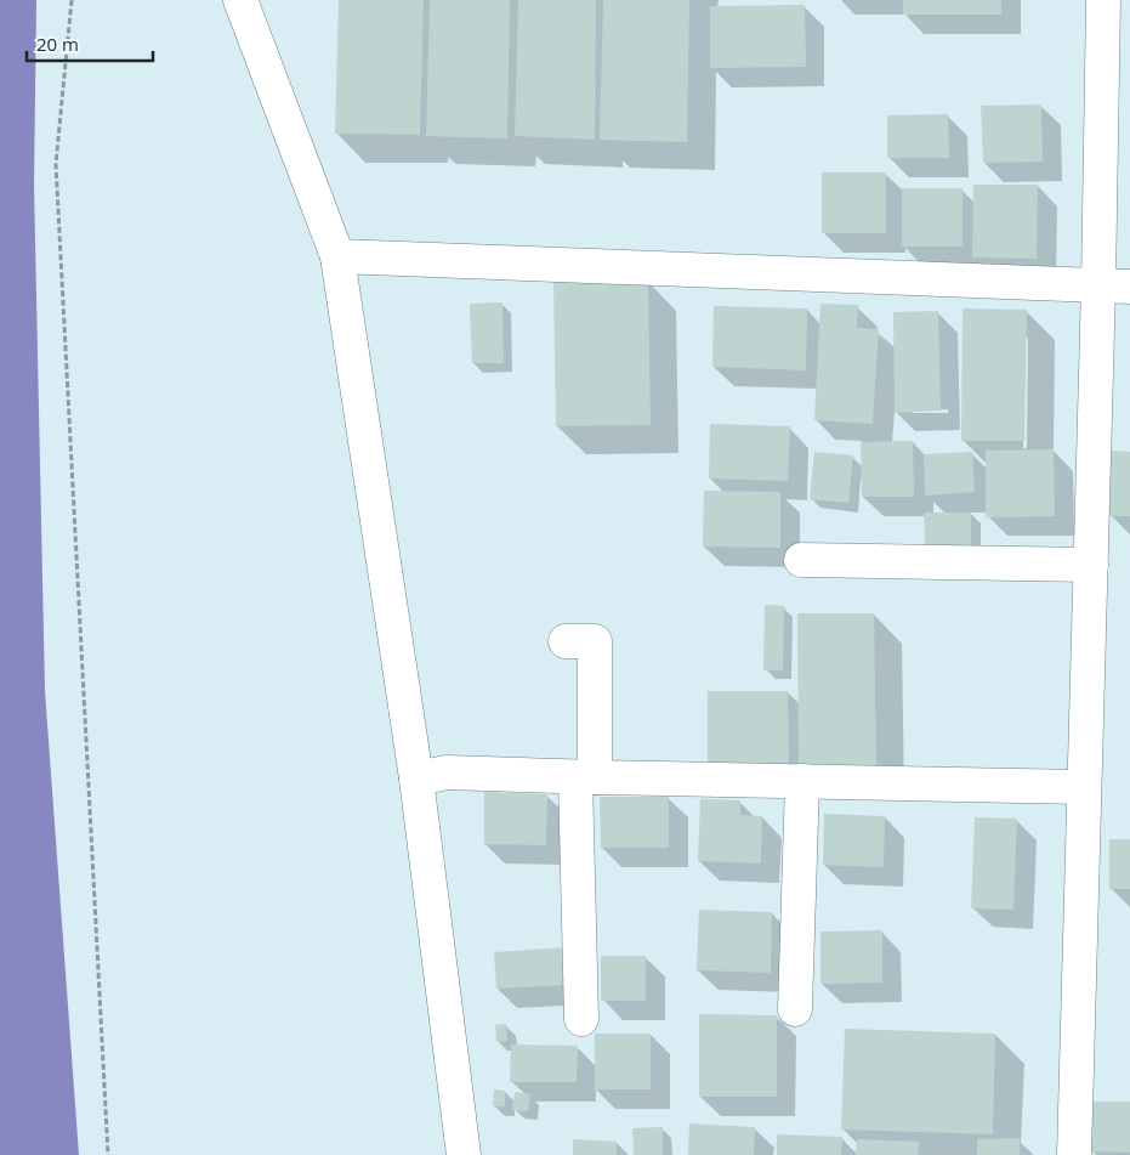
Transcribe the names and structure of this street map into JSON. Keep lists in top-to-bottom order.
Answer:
{
  "scale_bar": "20 m"
}
